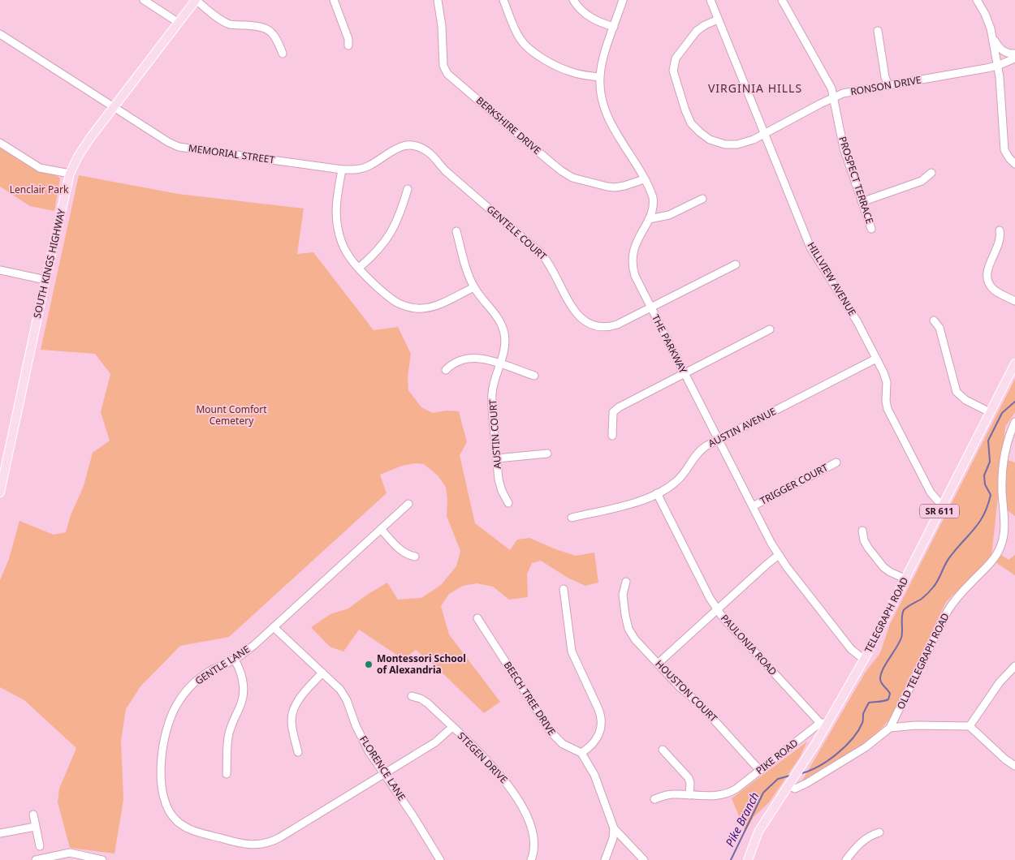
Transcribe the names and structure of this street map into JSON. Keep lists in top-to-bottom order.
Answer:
{
  "streets": {
    "main road": ["SOUTH KINGS HIGHWAY", "SR 611", "TELEGRAPH ROAD"],
    "street": [
      "RONSON DRIVE",
      "BERKSHIRE DRIVE",
      "MEMORIAL STREET",
      "PROSPECT TERRACE",
      "GENTELE COURT",
      "HILLVIEW AVENUE",
      "THE PARKWAY",
      "AUSTIN AVENUE",
      "AUSTIN COURT",
      "TRIGGER COURT",
      "PAULONIA ROAD",
      "OLD TELEGRAPH ROAD",
      "GENTLE LANE",
      "HOUSTON COURT",
      "BEECH TREE DRIVE",
      "PIKE ROAD",
      "STEGEN DRIVE",
      "FLORENCE LANE"
    ]
  },
  "crossings": [
    ["RONSON DRIVE", "PROSPECT TERRACE"],
    ["RONSON DRIVE", "HILLVIEW AVENUE"],
    ["BERKSHIRE DRIVE", "THE PARKWAY"],
    ["MEMORIAL STREET", "GENTELE COURT"],
    ["MEMORIAL STREET", "SOUTH KINGS HIGHWAY"],
    ["GENTELE COURT", "THE PARKWAY"],
    ["HILLVIEW AVENUE", "AUSTIN AVENUE"],
    ["HILLVIEW AVENUE", "TELEGRAPH ROAD"],
    ["THE PARKWAY", "AUSTIN AVENUE"],
    ["THE PARKWAY", "TRIGGER COURT"],
    ["THE PARKWAY", "TELEGRAPH ROAD"],
    ["AUSTIN AVENUE", "PAULONIA ROAD"],
    ["TELEGRAPH ROAD", "PAULONIA ROAD"],
    ["TELEGRAPH ROAD", "OLD TELEGRAPH ROAD"],
    ["TELEGRAPH ROAD", "PIKE ROAD"],
    ["PAULONIA ROAD", "PIKE ROAD"],
    ["GENTLE LANE", "STEGEN DRIVE"],
    ["GENTLE LANE", "FLORENCE LANE"],
    ["HOUSTON COURT", "PIKE ROAD"]
  ],
  "districts": ["VIRGINIA HILLS"],
  "water": ["Pike Branch"],
  "parks": ["Lenclair Park", "Mount Comfort Cemetery"],
  "places": ["Montessori School of Alexandria"]
}
